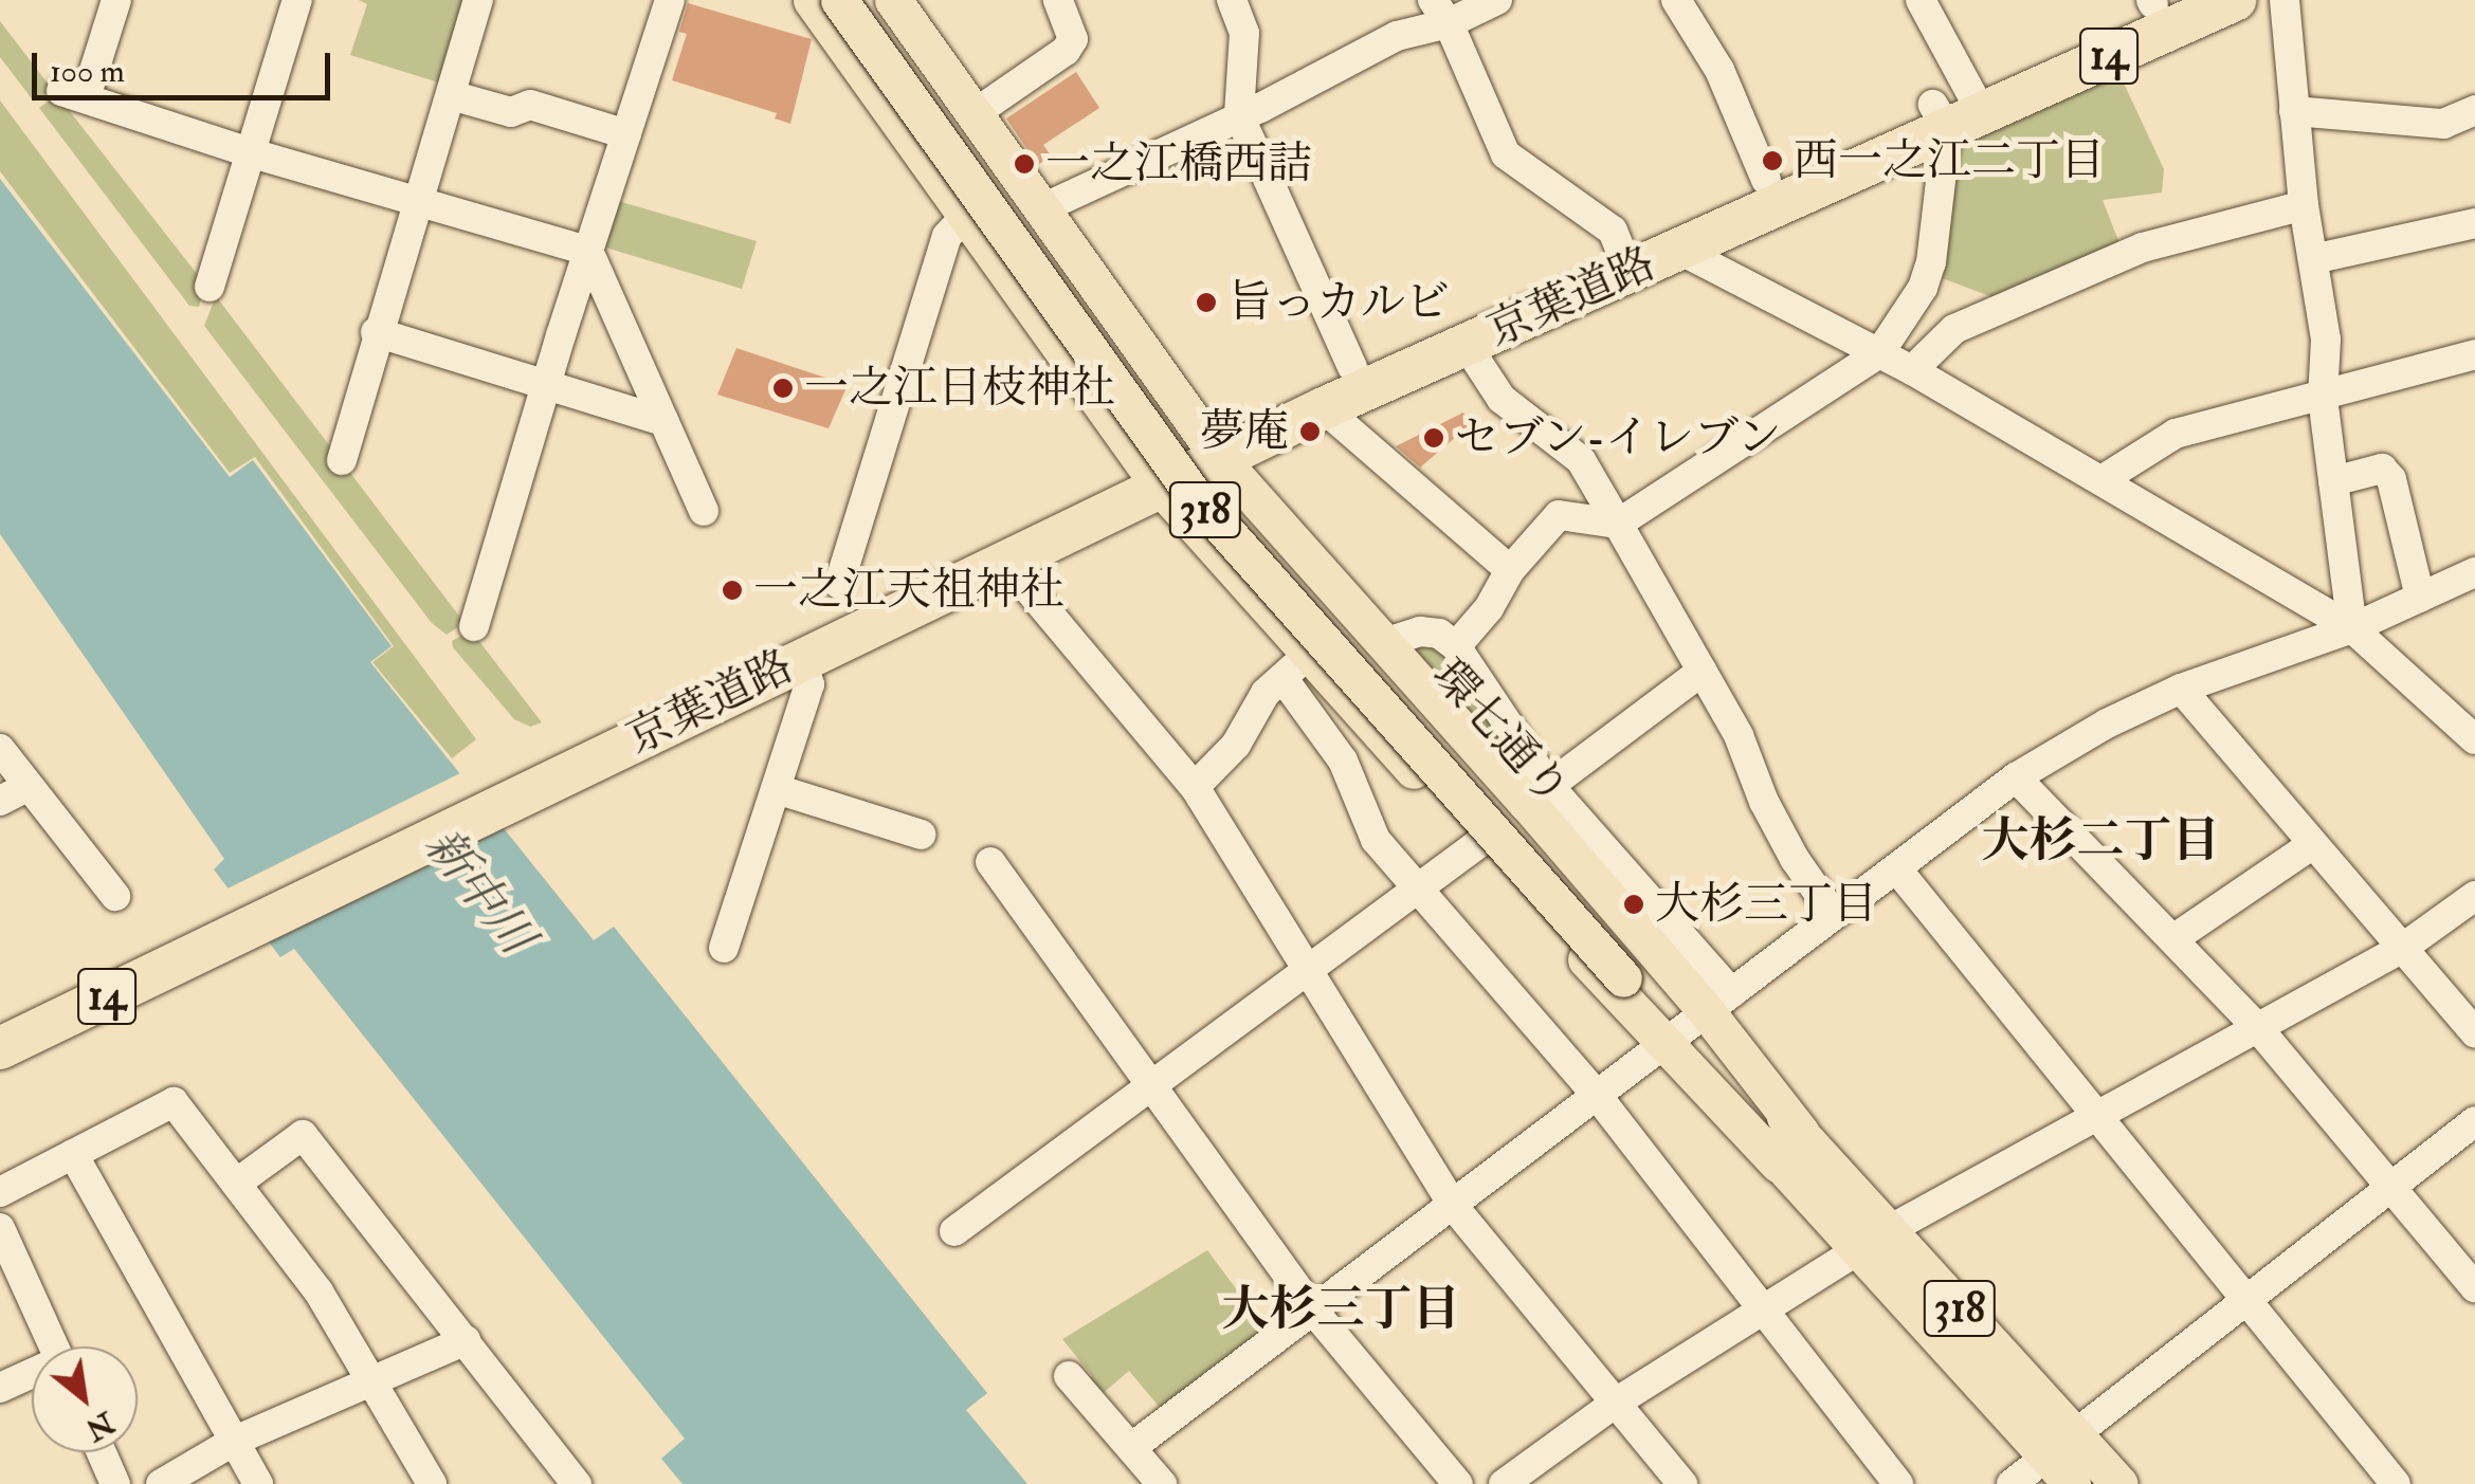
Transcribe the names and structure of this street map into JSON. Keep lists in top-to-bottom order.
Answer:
{
  "streets": {
    "highway": ["14", "京葉道路"],
    "main road": ["318", "環七通り"]
  },
  "crossings": [
    ["京葉道路", "318"],
    ["318", "環七通り"]
  ],
  "districts": ["大杉二丁目", "大杉三丁目"],
  "water": ["新中川"],
  "places": [
    "西一之江二丁目",
    "一之江橋西詰",
    "旨っカルビ",
    "一之江日枝神社",
    "夢庵",
    "セブン-イレブン",
    "一之江天祖神社",
    "大杉三丁目"
  ],
  "scale_bar": "100 m",
  "north": "bottom right"
}
